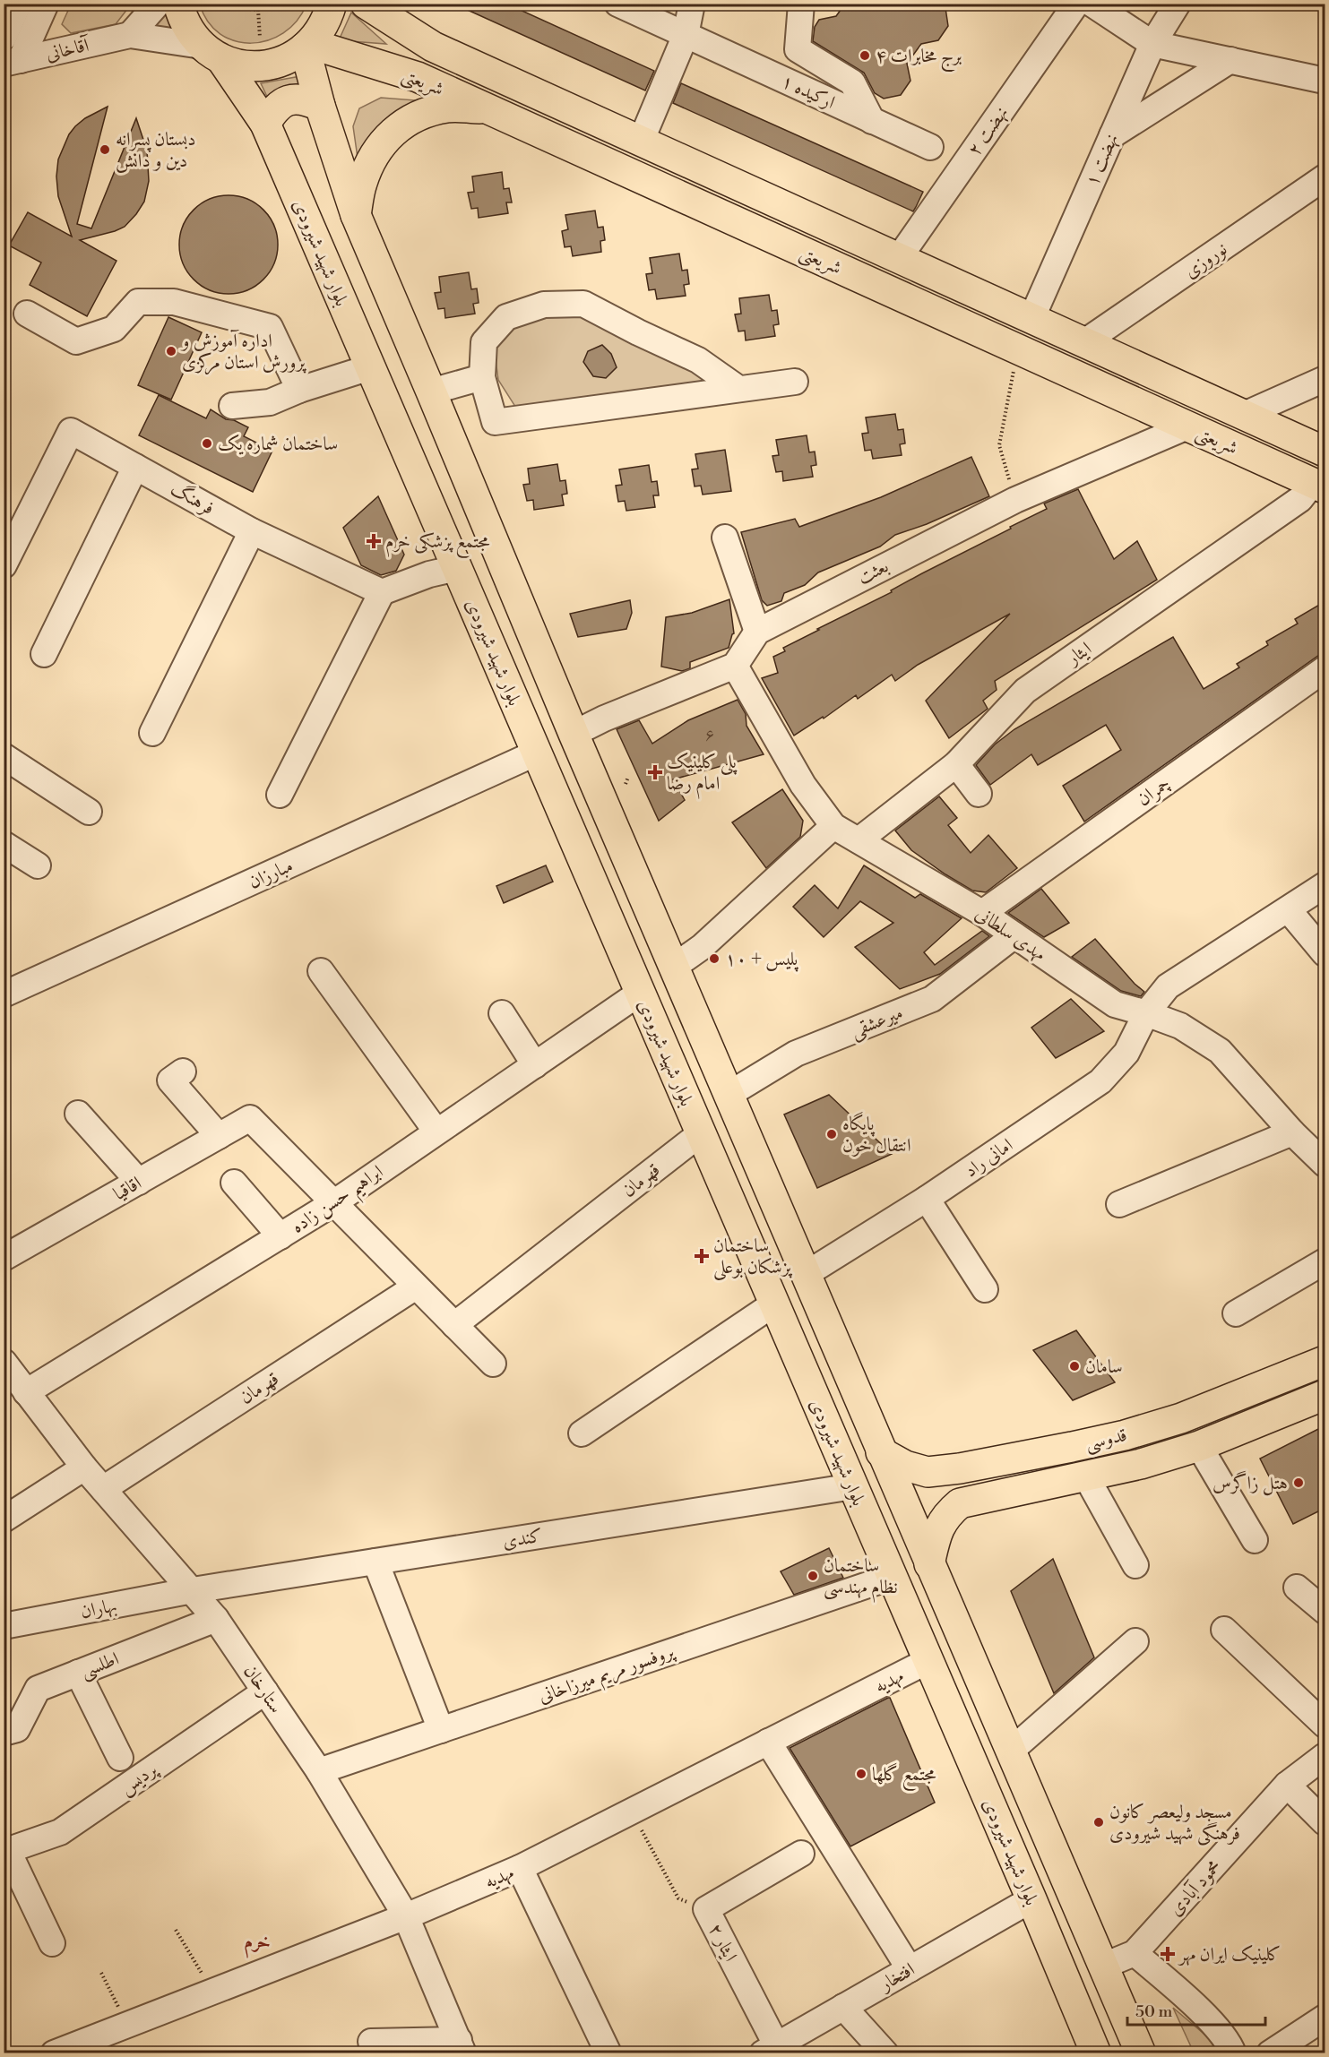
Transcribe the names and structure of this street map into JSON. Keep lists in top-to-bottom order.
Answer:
{
  "streets": {
    "main road": ["شریعتی", "بلوار شهید شیرودی", "قدوسی"],
    "street": [
      "آقاخانی",
      "ارکیده ۱",
      "نهضت ۲",
      "نهضت ۱",
      "نوروزی",
      "فرهنگ",
      "بعثت",
      "ایثار",
      "چمران",
      "مبارزان",
      "مهدی سلطانی",
      "میرعشقی",
      "امانی راد",
      "قهرمان",
      "اقاقیا",
      "ابراهیم حسن زاده",
      "کندی",
      "بهاران",
      "اطلسی",
      "پروفسور مریم میرزاخانی",
      "مهدیه",
      "ستارخان",
      "پردیس",
      "محمود آبادی",
      "ایثار ۲",
      "افتخار"
    ]
  },
  "crossings": [
    ["شریعتی", "نهضت ۲"],
    ["شریعتی", "نهضت ۱"],
    ["شریعتی", "بلوار شهید شیرودی"],
    ["شریعتی", "نوروزی"],
    ["شریعتی", "بعثت"],
    ["شریعتی", "ایثار"],
    ["بلوار شهید شیرودی", "مبارزان"],
    ["بلوار شهید شیرودی", "میرعشقی"],
    ["بلوار شهید شیرودی", "امانی راد"],
    ["بلوار شهید شیرودی", "قهرمان"],
    ["بلوار شهید شیرودی", "ابراهیم حسن زاده"],
    ["بلوار شهید شیرودی", "قدوسی"],
    ["بلوار شهید شیرودی", "کندی"],
    ["بلوار شهید شیرودی", "پروفسور مریم میرزاخانی"],
    ["بلوار شهید شیرودی", "مهدیه"],
    ["بلوار شهید شیرودی", "افتخار"],
    ["بعثت", "مهدی سلطانی"],
    ["ایثار", "مهدی سلطانی"],
    ["چمران", "مهدی سلطانی"],
    ["مهدی سلطانی", "میرعشقی"],
    ["مهدی سلطانی", "امانی راد"],
    ["قهرمان", "ستارخان"],
    ["اقاقیا", "ابراهیم حسن زاده"],
    ["ابراهیم حسن زاده", "ستارخان"],
    ["کندی", "بهاران"],
    ["کندی", "ستارخان"],
    ["بهاران", "ستارخان"],
    ["اطلسی", "ستارخان"],
    ["پروفسور مریم میرزاخانی", "ستارخان"],
    ["مهدیه", "ستارخان"],
    ["ستارخان", "پردیس"],
    ["ایثار ۲", "افتخار"]
  ],
  "districts": ["خرم"],
  "places": {
    "other": [
      "برج مخابرات ۴",
      "دبستان پسرانه دین و دانش",
      "اداره آموزش و پرورش استان مرکزی",
      "ساختمان شماره یک",
      "پلیس + ۱۰",
      "پایگاه انتقال خون",
      "سامان",
      "هتل زاگرس",
      "ساختمان نظام مهندسی",
      "مجتمع گلها",
      "مسجد ولیعصر کانون فرهنگی شهید شیرودی"
    ],
    "health": [
      "مجتمع پزشکی خرم",
      "پلی کلینیک امام رضا",
      "ساختمان پزشکان بوعلی",
      "کلینیک ایران مهر"
    ]
  },
  "house_numbers": ["۶"],
  "scale_bar": "50 m"
}
